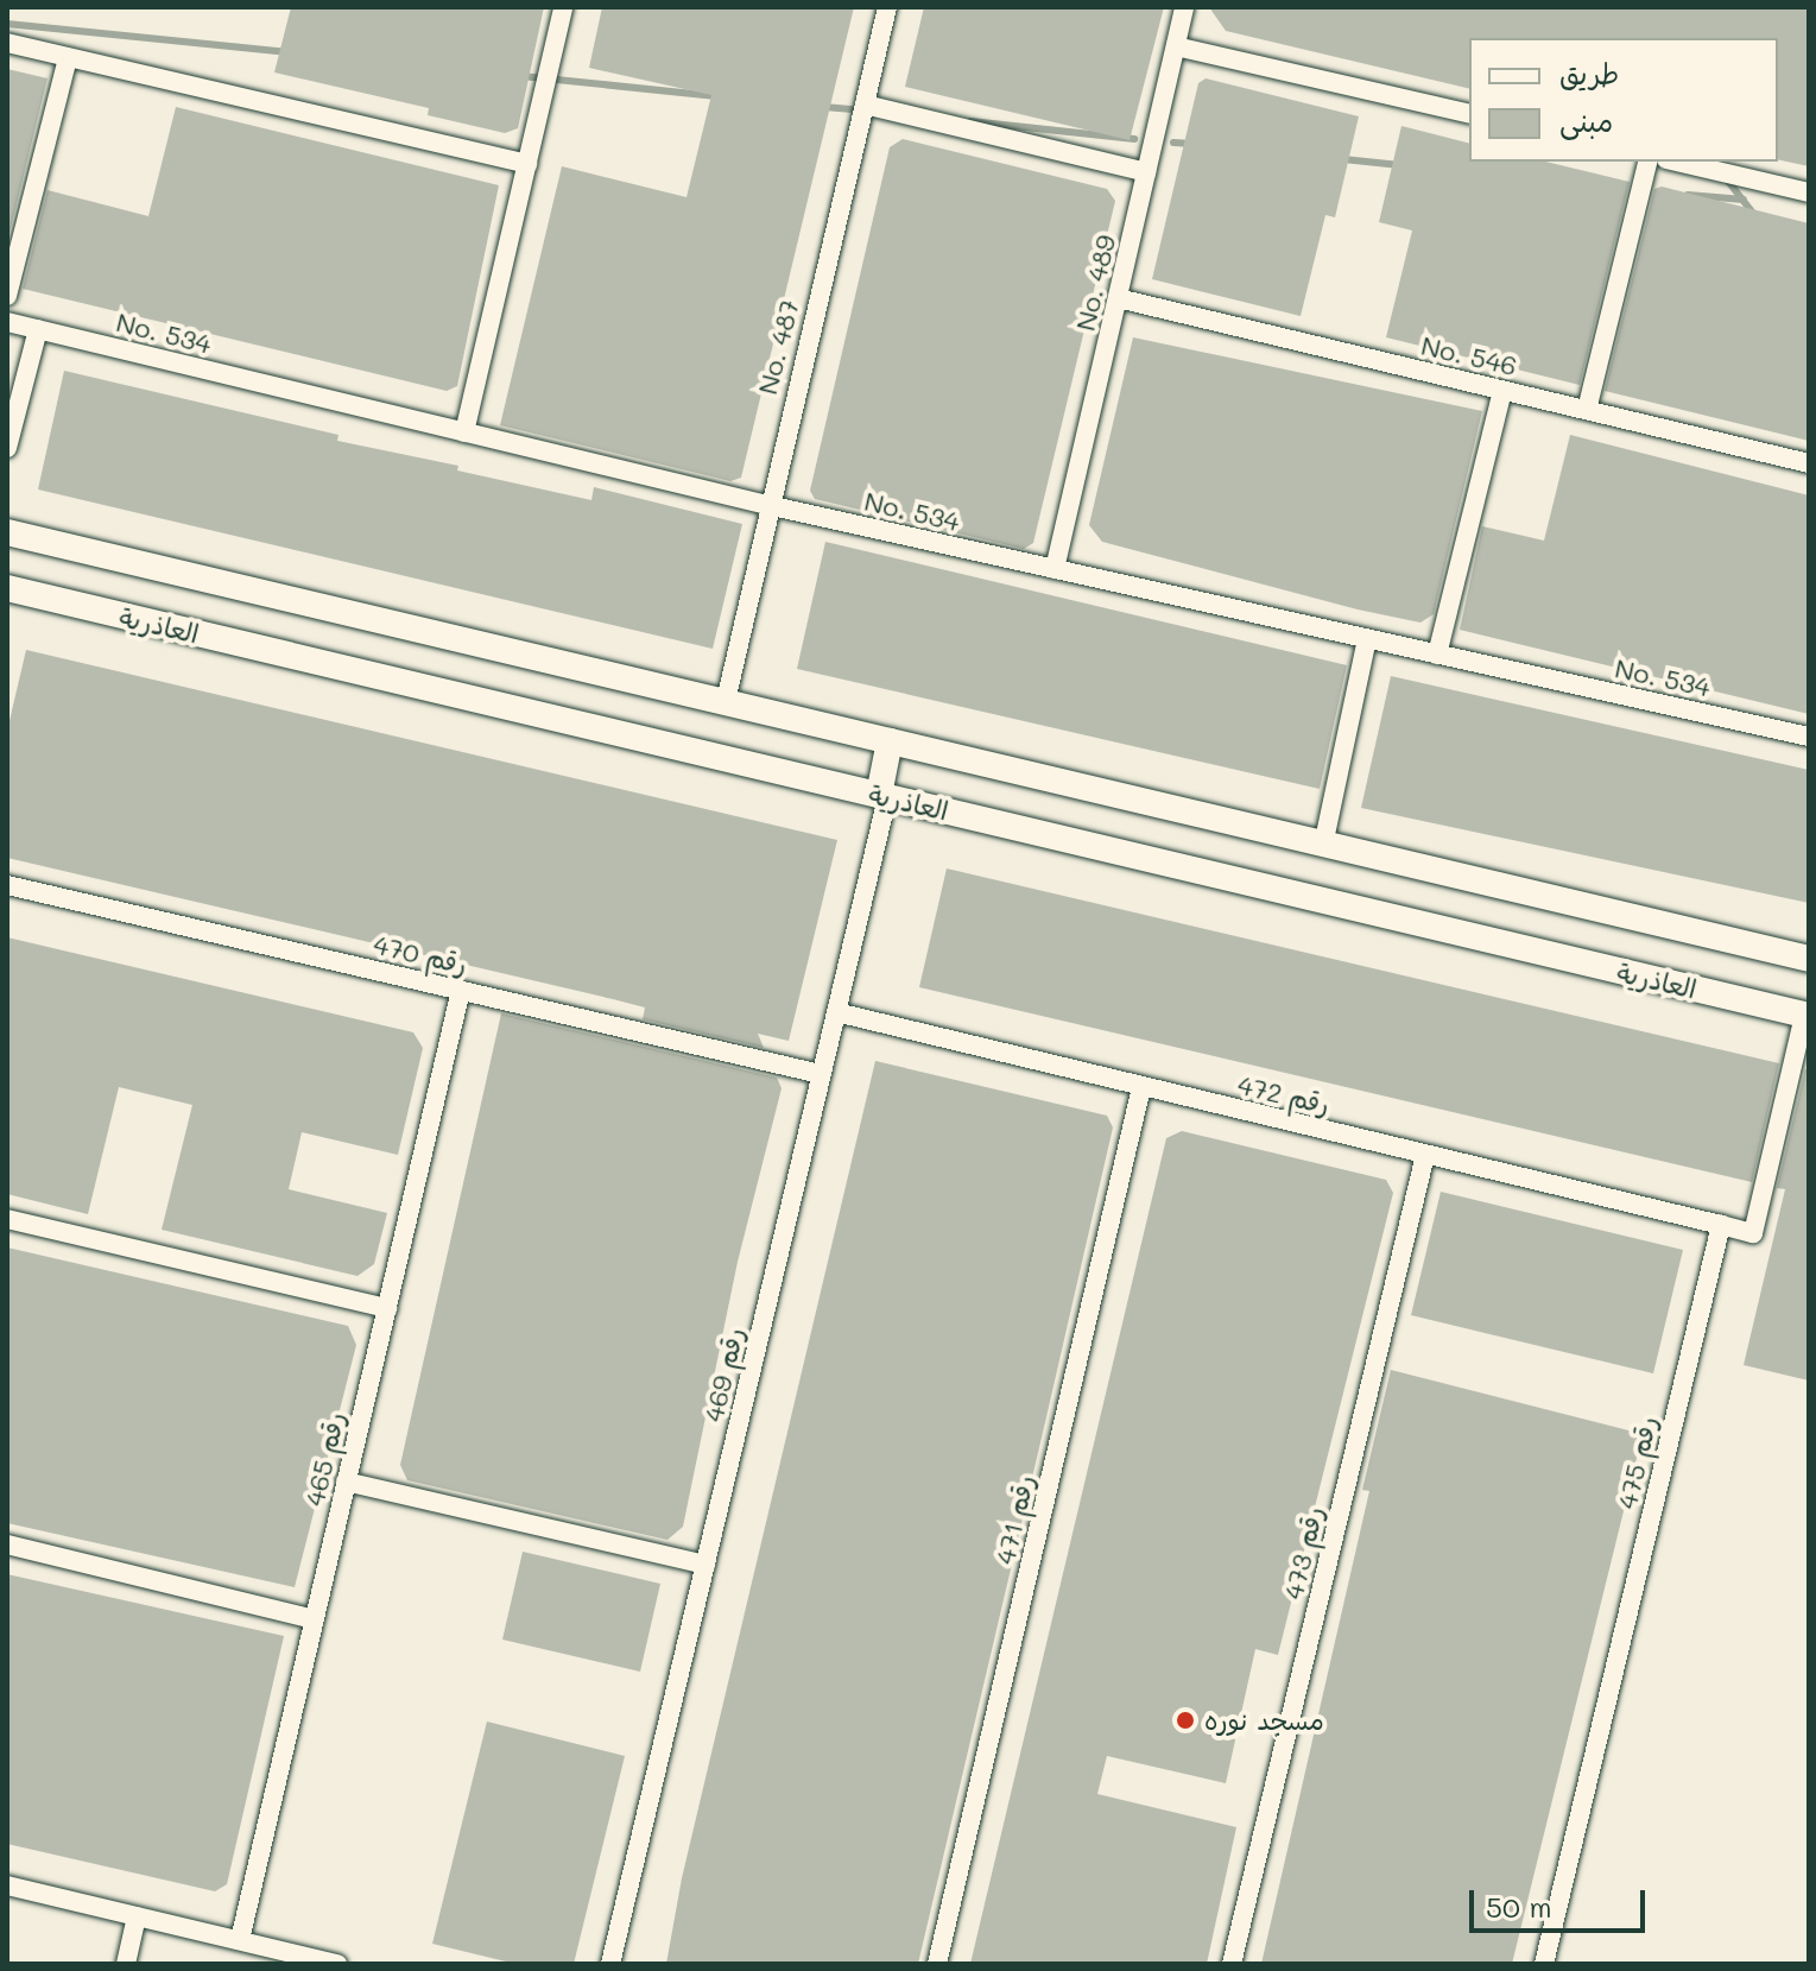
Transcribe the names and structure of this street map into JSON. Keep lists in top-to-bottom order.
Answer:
{
  "streets": {
    "street": [
      "No. 489",
      "No. 534",
      "No. 487",
      "No. 546",
      "العاذرية",
      "رقم 470",
      "رقم 472",
      "رقم 469",
      "رقم 465",
      "رقم 475",
      "رقم 471",
      "رقم 473"
    ]
  },
  "crossings": [
    ["No. 489", "No. 534"],
    ["No. 489", "No. 546"],
    ["No. 534", "No. 487"],
    ["العاذرية", "رقم 469"],
    ["رقم 470", "رقم 469"],
    ["رقم 470", "رقم 465"],
    ["رقم 472", "رقم 469"],
    ["رقم 472", "رقم 475"],
    ["رقم 472", "رقم 471"],
    ["رقم 472", "رقم 473"]
  ],
  "places": ["مسجد نوره"],
  "legend": ["طريق", "مبنى"],
  "scale_bar": "50 m"
}
